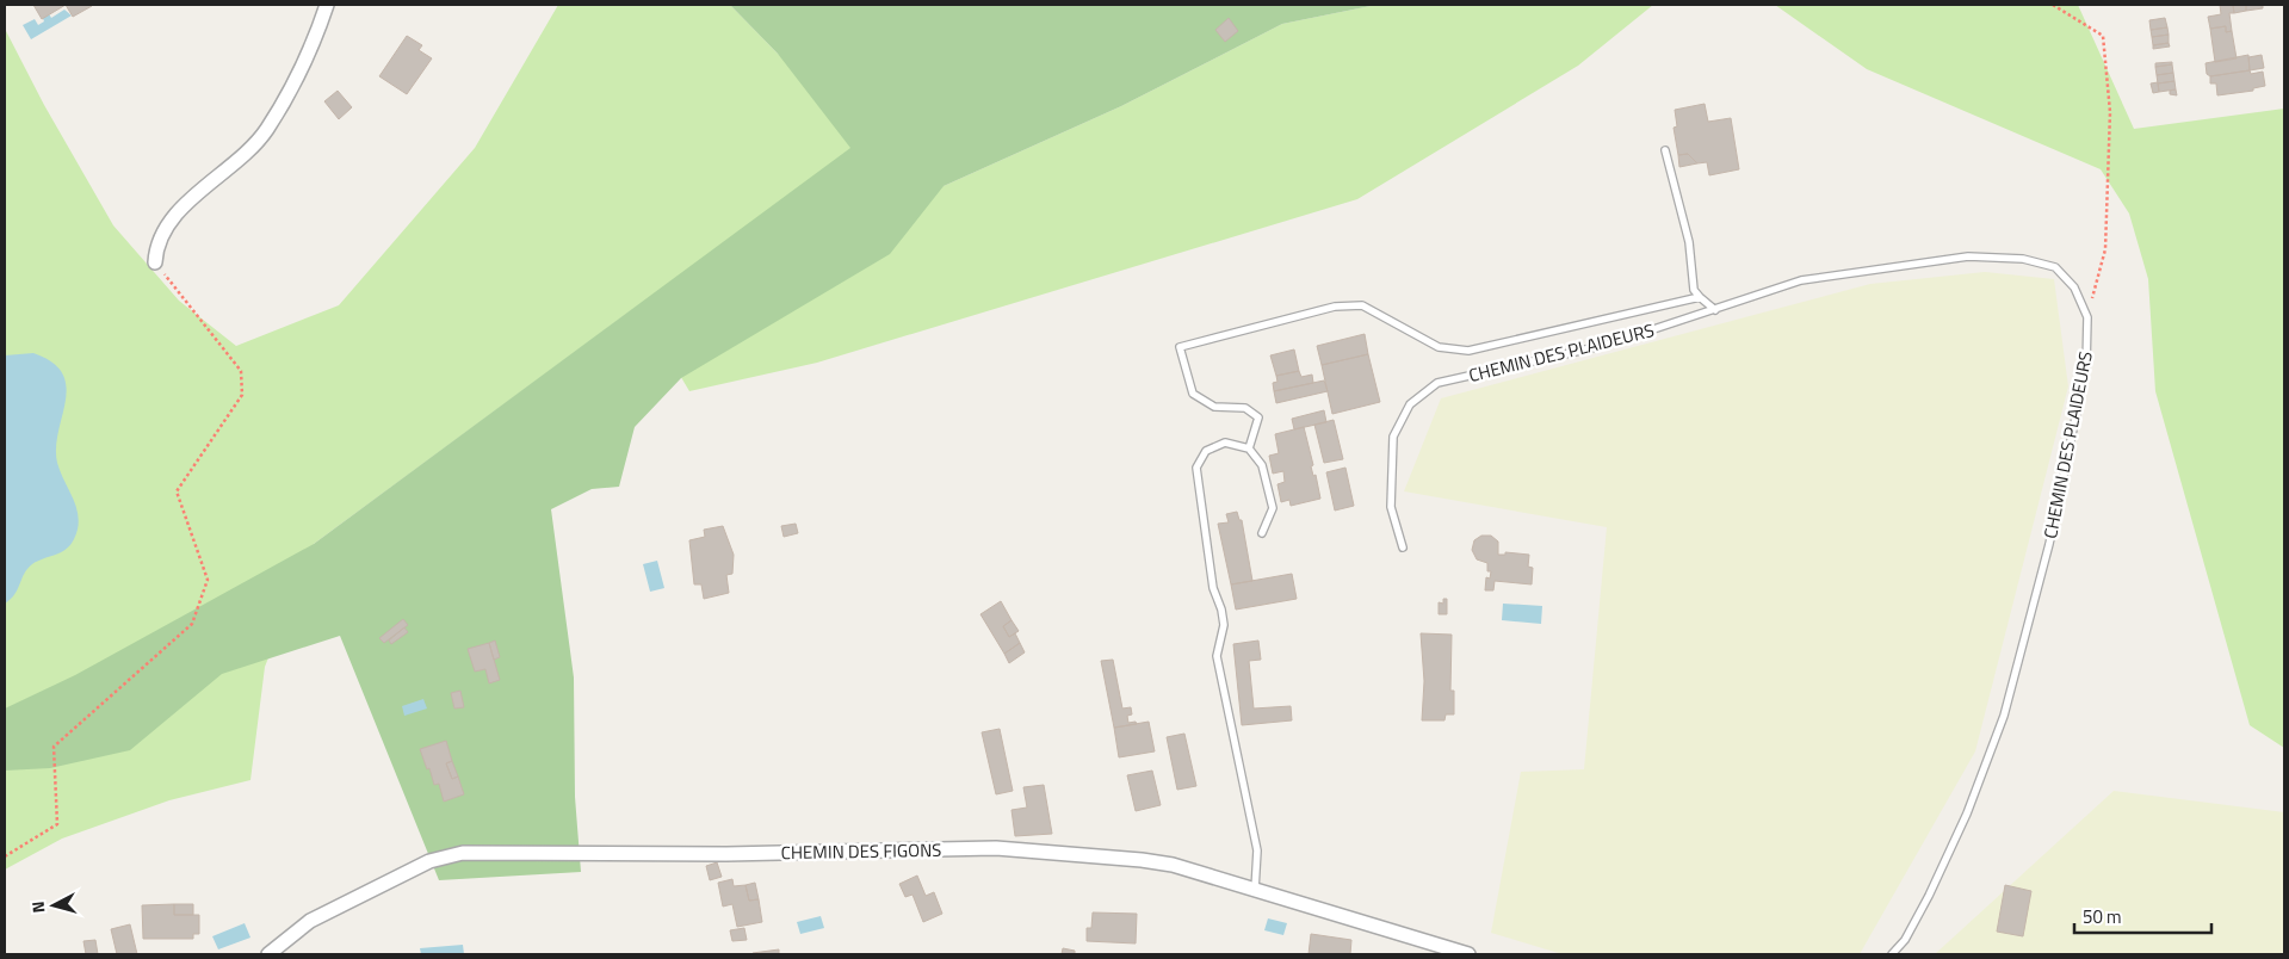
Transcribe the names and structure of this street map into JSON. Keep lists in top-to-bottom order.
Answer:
{
  "streets": {
    "street": ["CHEMIN DES FIGONS"],
    "lane": ["CHEMIN DES PLAIDEURS"]
  },
  "scale_bar": "50 m",
  "north": "left"
}
